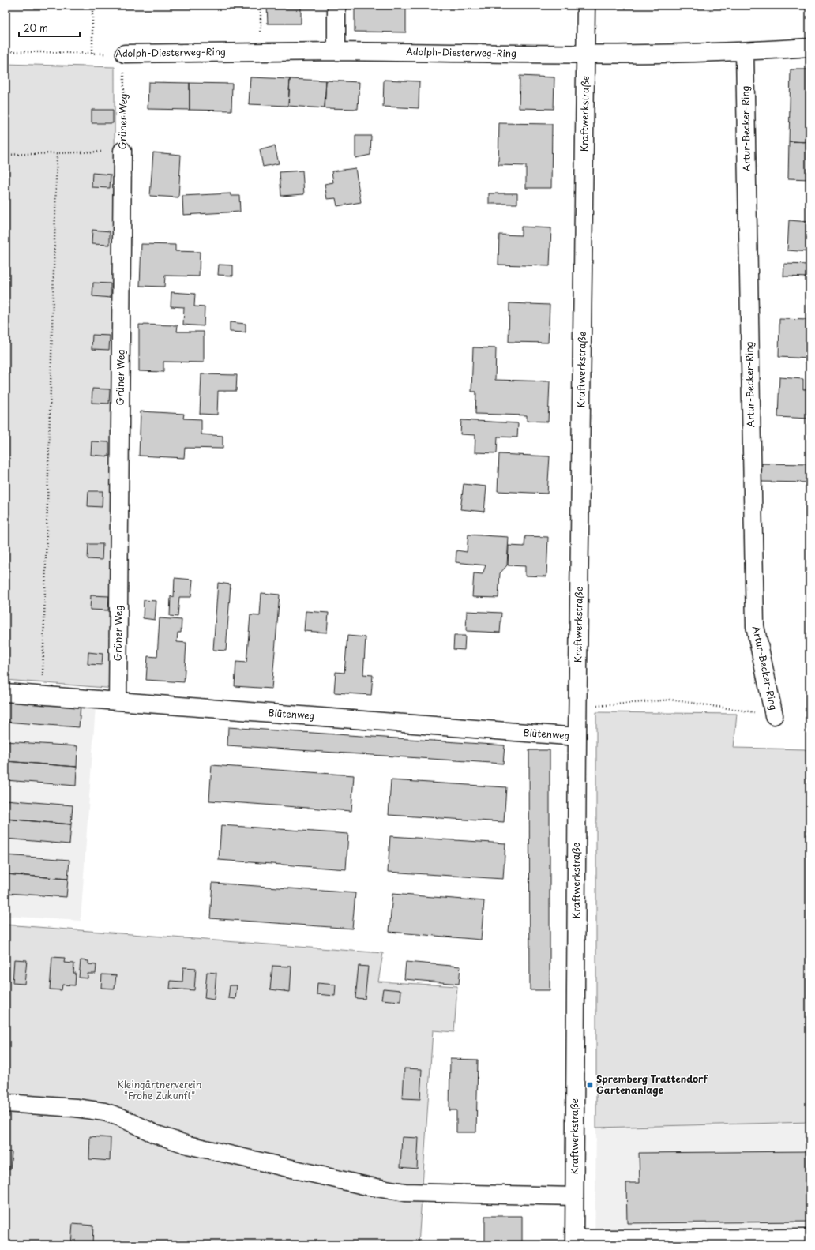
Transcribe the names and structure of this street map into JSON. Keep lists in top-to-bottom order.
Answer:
{
  "streets": {
    "street": [
      "Adolph-Diesterweg-Ring",
      "Kraftwerkstraße",
      "Grüner Weg",
      "Artur-Becker-Ring",
      "Blütenweg"
    ]
  },
  "crossings": [
    ["Adolph-Diesterweg-Ring", "Kraftwerkstraße"],
    ["Adolph-Diesterweg-Ring", "Grüner Weg"],
    ["Kraftwerkstraße", "Blütenweg"],
    ["Grüner Weg", "Blütenweg"]
  ],
  "parks": ["Kleingärtnerverein \"Frohe Zukunft\""],
  "places": {
    "transit": ["Spremberg Trattendorf Gartenanlage"]
  },
  "scale_bar": "20 m"
}
